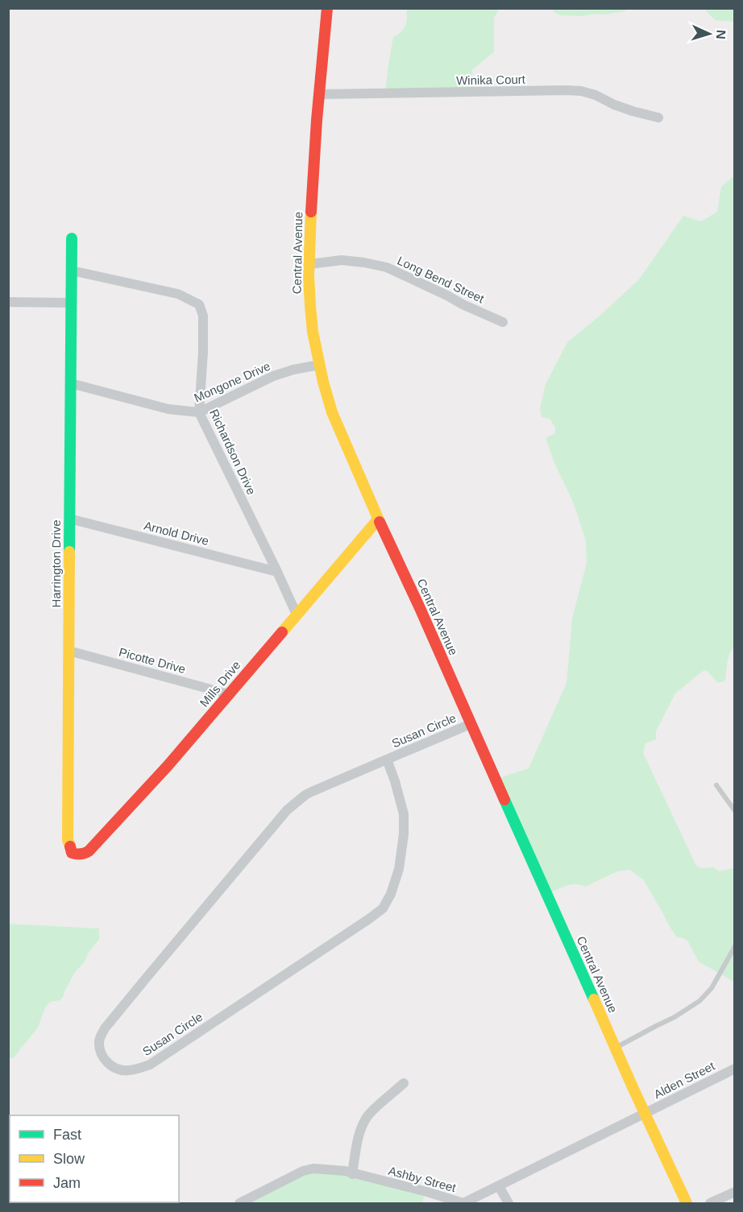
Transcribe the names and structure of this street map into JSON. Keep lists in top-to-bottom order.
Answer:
{
  "streets": {
    "main road": ["Central Avenue", "Harrington Drive", "Mills Drive"],
    "street": [
      "Winika Court",
      "Long Bend Street",
      "Mongone Drive",
      "Richardson Drive",
      "Arnold Drive",
      "Picotte Drive",
      "Susan Circle",
      "Alden Street",
      "Ashby Street"
    ]
  },
  "crossings": [
    ["Winika Court", "Central Avenue"],
    ["Central Avenue", "Long Bend Street"],
    ["Central Avenue", "Mongone Drive"],
    ["Central Avenue", "Mills Drive"],
    ["Central Avenue", "Susan Circle"],
    ["Central Avenue", "Alden Street"],
    ["Central Avenue", "Ashby Street"],
    ["Mongone Drive", "Richardson Drive"],
    ["Mongone Drive", "Harrington Drive"],
    ["Richardson Drive", "Arnold Drive"],
    ["Richardson Drive", "Harrington Drive"],
    ["Richardson Drive", "Mills Drive"],
    ["Arnold Drive", "Harrington Drive"],
    ["Harrington Drive", "Picotte Drive"],
    ["Harrington Drive", "Mills Drive"],
    ["Picotte Drive", "Mills Drive"],
    ["Alden Street", "Ashby Street"]
  ],
  "legend": ["Fast", "Slow", "Jam"],
  "north": "right"
}
